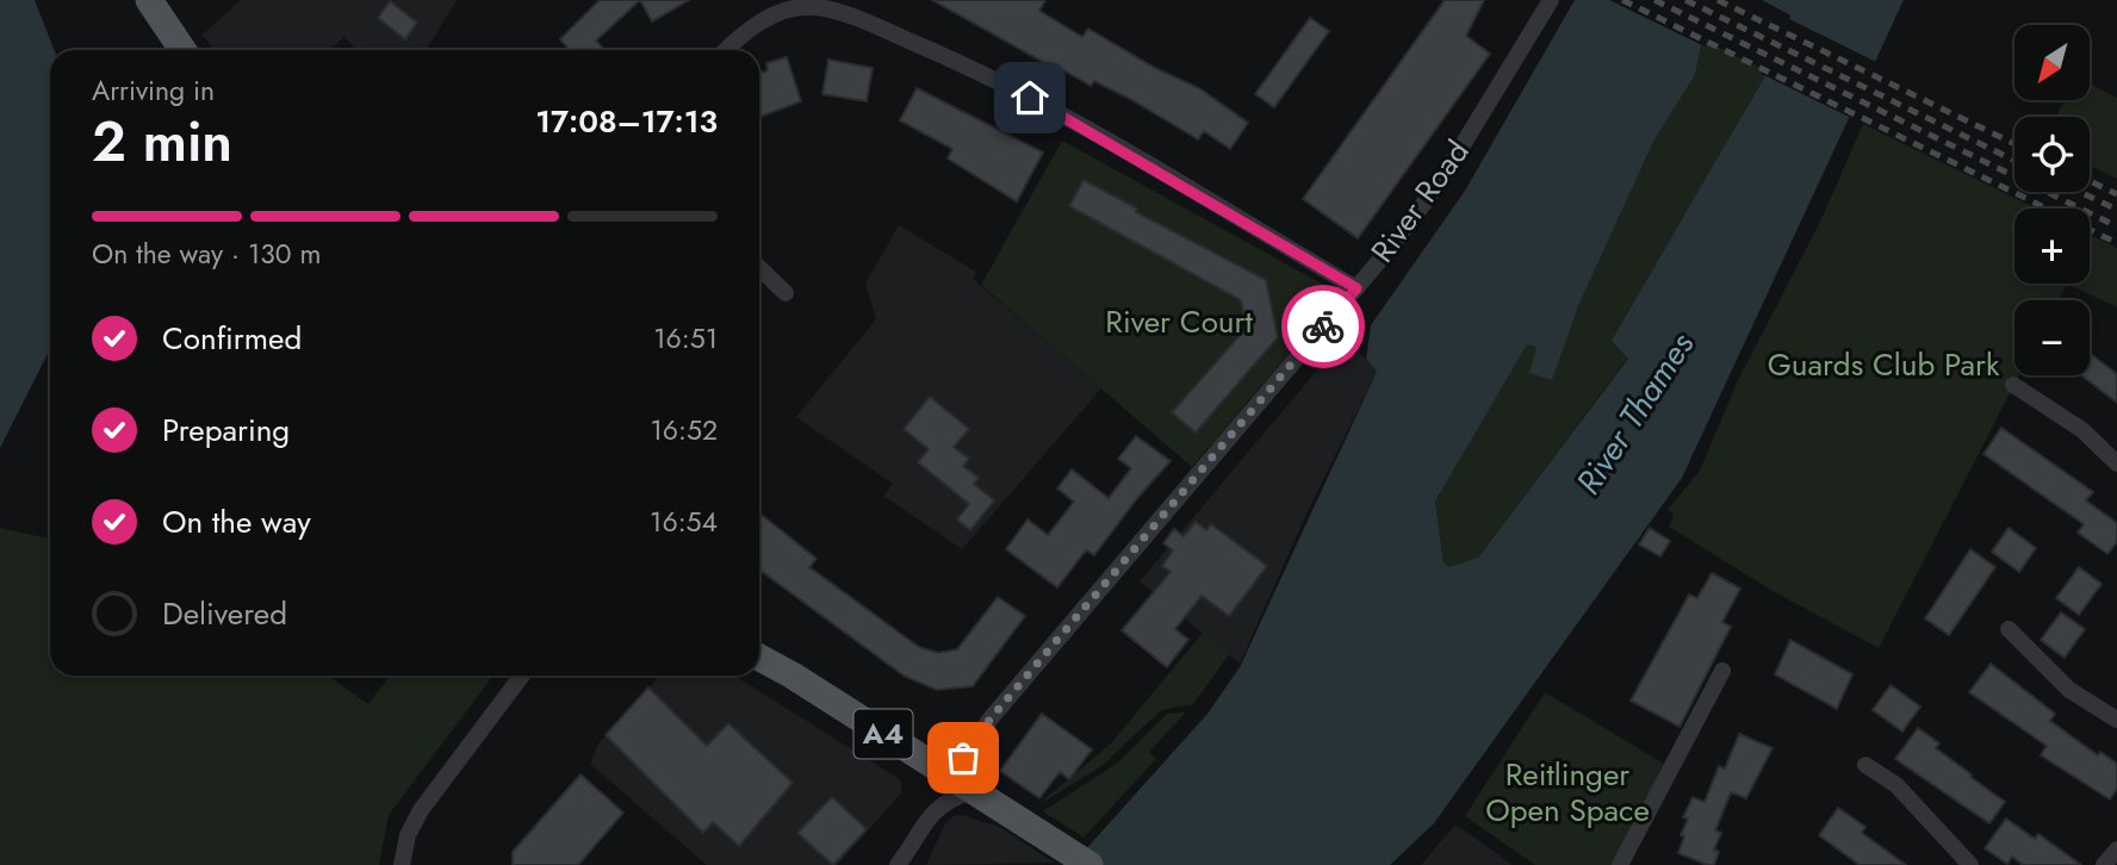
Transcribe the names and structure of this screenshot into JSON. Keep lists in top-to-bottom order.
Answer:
{
  "streets": {
    "main road": ["A4"],
    "street": ["River Road"]
  },
  "crossings": [
    ["River Road", "A4"]
  ],
  "water": ["River Thames"],
  "parks": ["River Court", "Guards Club Park", "Reitlinger Open Space"],
  "north": "bottom left",
  "page": {
    "map_buttons": ["+", "−"],
    "heading": ["2 min", "Arriving in", "17:08–17:13"],
    "bar": "On the way · 130 m",
    "list": [
      ["Confirmed", "16:51"],
      ["Preparing", "16:52"],
      ["On the way", "16:54"],
      "Delivered"
    ]
  }
}
